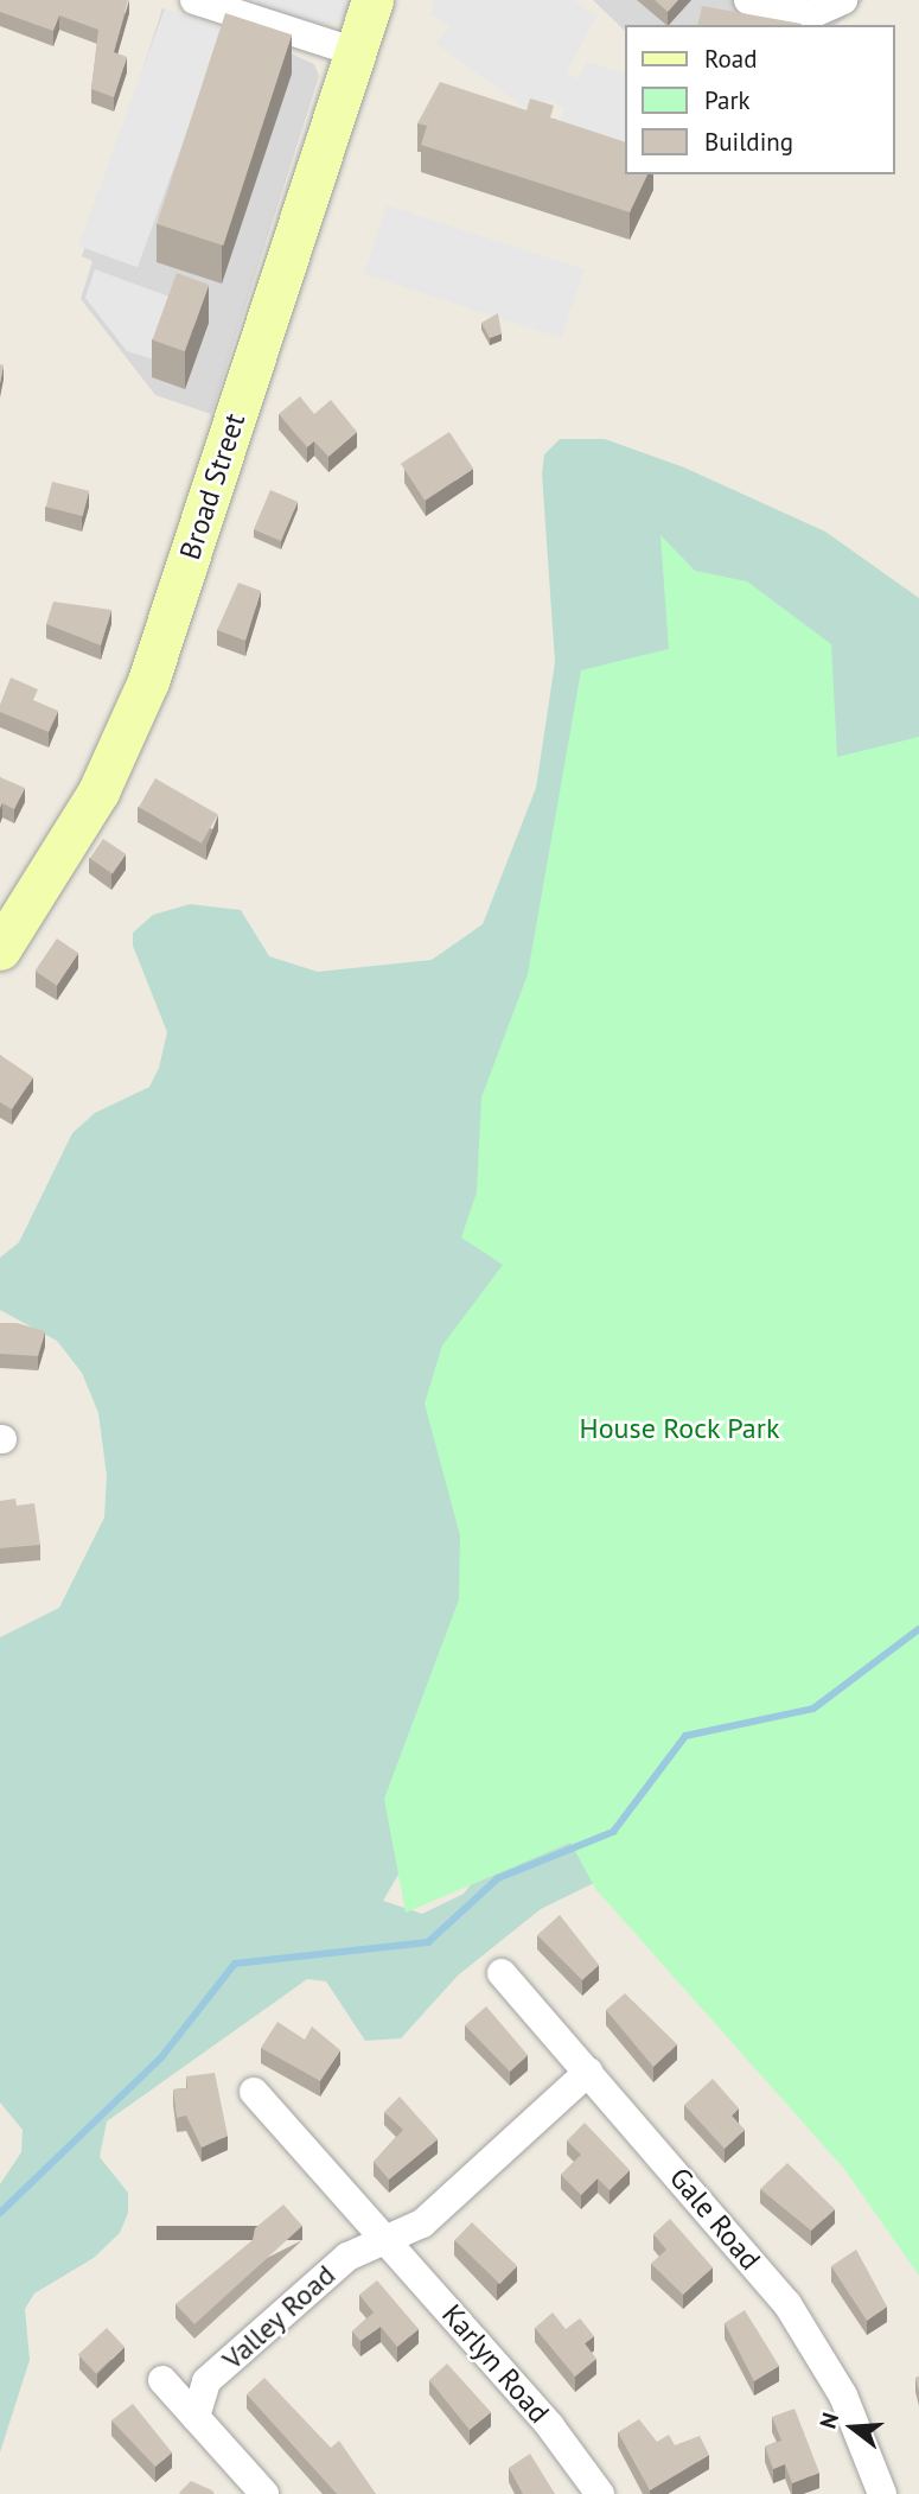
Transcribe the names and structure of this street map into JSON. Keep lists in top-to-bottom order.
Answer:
{
  "streets": {
    "main road": ["Broad Street"],
    "street": ["Gale Road", "Valley Road", "Karlyn Road"]
  },
  "crossings": [
    ["Gale Road", "Valley Road"],
    ["Valley Road", "Karlyn Road"]
  ],
  "parks": ["House Rock Park"],
  "legend": ["Road", "Park", "Building"],
  "north": "left"
}
